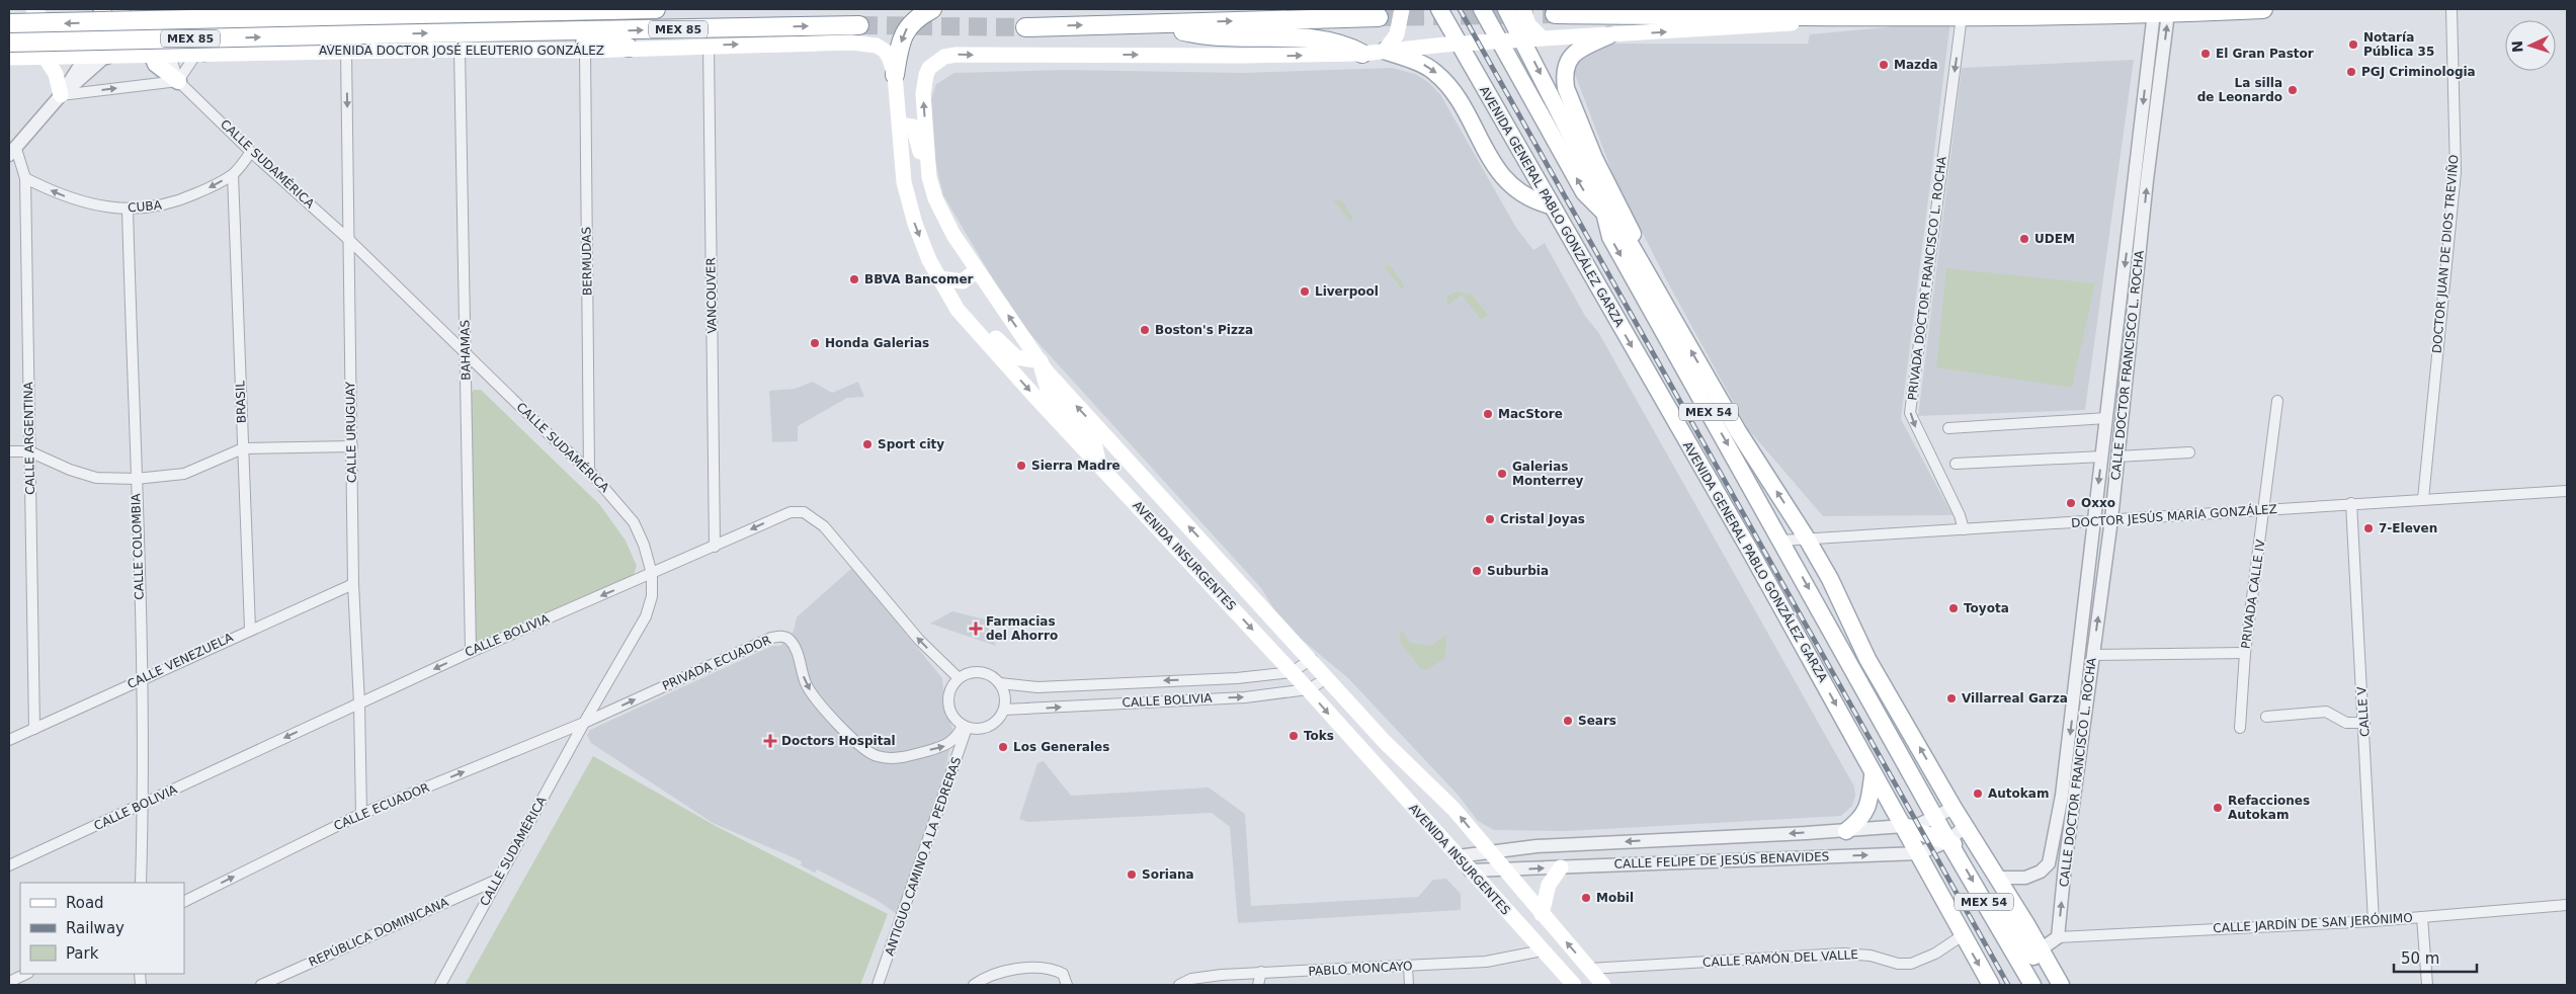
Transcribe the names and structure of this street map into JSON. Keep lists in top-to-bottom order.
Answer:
{
  "streets": {
    "highway": ["MEX 85", "AVENIDA DOCTOR JOSÉ ELEUTERIO GONZÁLEZ"],
    "main road": ["AVENIDA GENERAL PABLO GONZÁLEZ GARZA", "MEX 54", "AVENIDA INSURGENTES"],
    "street": [
      "CALLE SUDAMÉRICA",
      "CUBA",
      "DOCTOR JUAN DE DIOS TREVIÑO",
      "BERMUDAS",
      "PRIVADA DOCTOR FRANCISCO L. ROCHA",
      "VANCOUVER",
      "BAHAMAS",
      "CALLE DOCTOR FRANCISCO L. ROCHA",
      "BRASIL",
      "CALLE URUGUAY",
      "CALLE ARGENTINA",
      "DOCTOR JESÚS MARÍA GONZÁLEZ",
      "CALLE COLOMBIA",
      "PRIVADA CALLE IV",
      "CALLE BOLIVIA",
      "CALLE VENEZUELA",
      "PRIVADA ECUADOR",
      "CALLE V",
      "CALLE ECUADOR",
      "ANTIGUO CAMINO A LA PEDRERAS",
      "CALLE FELIPE DE JESÚS BENAVIDES",
      "CALLE JARDÍN DE SAN JERÓNIMO",
      "REPÚBLICA DOMINICANA",
      "CALLE RAMÓN DEL VALLE",
      "PABLO MONCAYO"
    ]
  },
  "crossings": [
    ["AVENIDA DOCTOR JOSÉ ELEUTERIO GONZÁLEZ", "CALLE SUDAMÉRICA"],
    ["AVENIDA DOCTOR JOSÉ ELEUTERIO GONZÁLEZ", "BERMUDAS"],
    ["AVENIDA DOCTOR JOSÉ ELEUTERIO GONZÁLEZ", "VANCOUVER"],
    ["AVENIDA DOCTOR JOSÉ ELEUTERIO GONZÁLEZ", "BAHAMAS"],
    ["AVENIDA DOCTOR JOSÉ ELEUTERIO GONZÁLEZ", "CALLE URUGUAY"],
    ["AVENIDA DOCTOR JOSÉ ELEUTERIO GONZÁLEZ", "AVENIDA INSURGENTES"],
    ["CALLE SUDAMÉRICA", "CUBA"],
    ["CALLE SUDAMÉRICA", "BERMUDAS"],
    ["CALLE SUDAMÉRICA", "BAHAMAS"],
    ["CALLE SUDAMÉRICA", "CALLE URUGUAY"],
    ["CALLE SUDAMÉRICA", "CALLE BOLIVIA"],
    ["CALLE SUDAMÉRICA", "PRIVADA ECUADOR"],
    ["CALLE SUDAMÉRICA", "CALLE ECUADOR"],
    ["CALLE SUDAMÉRICA", "REPÚBLICA DOMINICANA"],
    ["CUBA", "BRASIL"],
    ["CUBA", "CALLE ARGENTINA"],
    ["CUBA", "CALLE COLOMBIA"],
    ["AVENIDA GENERAL PABLO GONZÁLEZ GARZA", "CALLE FELIPE DE JESÚS BENAVIDES"],
    ["AVENIDA GENERAL PABLO GONZÁLEZ GARZA", "CALLE RAMÓN DEL VALLE"],
    ["DOCTOR JUAN DE DIOS TREVIÑO", "DOCTOR JESÚS MARÍA GONZÁLEZ"],
    ["PRIVADA DOCTOR FRANCISCO L. ROCHA", "DOCTOR JESÚS MARÍA GONZÁLEZ"],
    ["VANCOUVER", "CALLE BOLIVIA"],
    ["BAHAMAS", "CALLE BOLIVIA"],
    ["CALLE DOCTOR FRANCISCO L. ROCHA", "MEX 54"],
    ["CALLE DOCTOR FRANCISCO L. ROCHA", "DOCTOR JESÚS MARÍA GONZÁLEZ"],
    ["CALLE DOCTOR FRANCISCO L. ROCHA", "CALLE JARDÍN DE SAN JERÓNIMO"],
    ["BRASIL", "CALLE VENEZUELA"],
    ["MEX 54", "DOCTOR JESÚS MARÍA GONZÁLEZ"],
    ["MEX 54", "CALLE FELIPE DE JESÚS BENAVIDES"],
    ["CALLE URUGUAY", "CALLE BOLIVIA"],
    ["CALLE URUGUAY", "CALLE VENEZUELA"],
    ["CALLE URUGUAY", "CALLE ECUADOR"],
    ["CALLE ARGENTINA", "CALLE VENEZUELA"],
    ["DOCTOR JESÚS MARÍA GONZÁLEZ", "PRIVADA CALLE IV"],
    ["DOCTOR JESÚS MARÍA GONZÁLEZ", "CALLE V"],
    ["CALLE COLOMBIA", "CALLE BOLIVIA"],
    ["CALLE COLOMBIA", "CALLE VENEZUELA"],
    ["AVENIDA INSURGENTES", "CALLE BOLIVIA"],
    ["AVENIDA INSURGENTES", "CALLE FELIPE DE JESÚS BENAVIDES"],
    ["AVENIDA INSURGENTES", "CALLE RAMÓN DEL VALLE"],
    ["AVENIDA INSURGENTES", "PABLO MONCAYO"],
    ["CALLE BOLIVIA", "PRIVADA ECUADOR"],
    ["CALLE BOLIVIA", "ANTIGUO CAMINO A LA PEDRERAS"],
    ["PRIVADA ECUADOR", "CALLE ECUADOR"],
    ["PRIVADA ECUADOR", "ANTIGUO CAMINO A LA PEDRERAS"],
    ["CALLE V", "CALLE JARDÍN DE SAN JERÓNIMO"]
  ],
  "one_way": [
    "CUBA",
    "PRIVADA DOCTOR FRANCISCO L. ROCHA",
    "PRIVADA ECUADOR",
    "CALLE ECUADOR"
  ],
  "places": {
    "other": [
      "Notaría Pública 35",
      "El Gran Pastor",
      "Mazda",
      "PGJ Criminologia",
      "La silla de Leonardo",
      "UDEM",
      "BBVA Bancomer",
      "Liverpool",
      "Boston's Pizza",
      "Honda Galerias",
      "MacStore",
      "Sport city",
      "Sierra Madre",
      "Galerias Monterrey",
      "Oxxo",
      "Cristal Joyas",
      "7-Eleven",
      "Suburbia",
      "Toyota",
      "Villarreal Garza",
      "Sears",
      "Toks",
      "Los Generales",
      "Autokam",
      "Refacciones Autokam",
      "Soriana",
      "Mobil"
    ],
    "health": ["Farmacias del Ahorro", "Doctors Hospital"]
  },
  "legend": ["Road", "Railway", "Park"],
  "scale_bar": "50 m",
  "north": "left"
}
